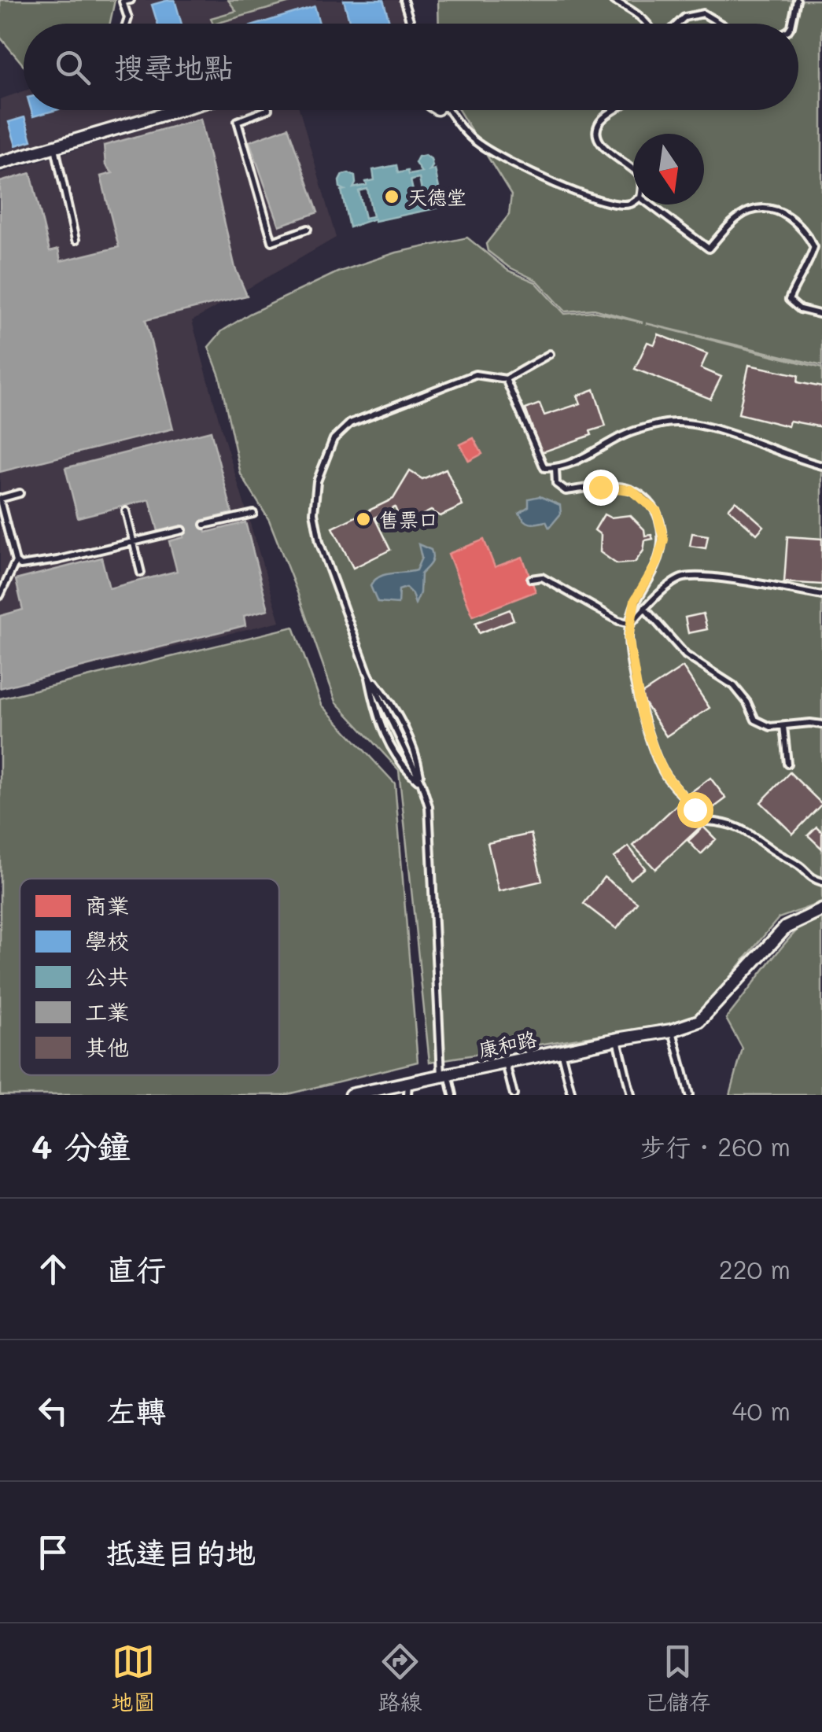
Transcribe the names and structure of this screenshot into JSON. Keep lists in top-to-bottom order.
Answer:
{
  "streets": {
    "street": ["康和路"]
  },
  "places": ["天德堂", "售票口"],
  "legend": [
    "商業",
    "學校",
    "公共",
    "工業",
    "其他"
  ],
  "north": "bottom",
  "page": {
    "search": "搜尋地點",
    "heading": ["4 分鐘", "步行 · 260 m"],
    "list": [
      ["直行", "220 m"],
      ["左轉", "40 m"],
      "抵達目的地"
    ],
    "nav": ["地圖", "路線", "已儲存"]
  }
}
